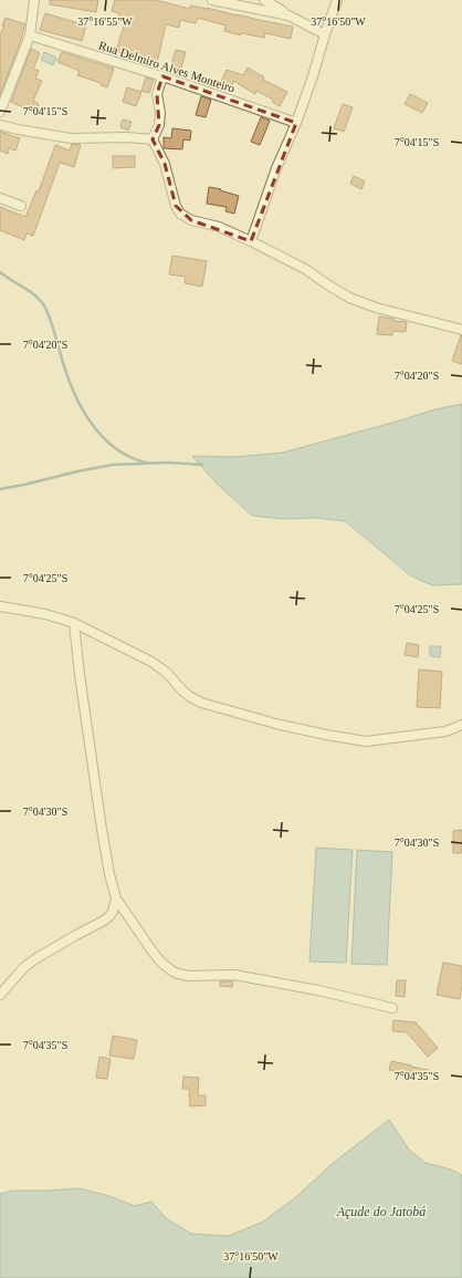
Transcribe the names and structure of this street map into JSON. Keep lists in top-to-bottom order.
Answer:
{
  "streets": {
    "street": ["Rua Delmiro Alves Monteiro"]
  },
  "water": ["Açude do Jatobá"],
  "coordinates": [
    "37°16'55\"W",
    "37°16'50\"W",
    "7°04'15\"S",
    "7°04'20\"S",
    "7°04'25\"S",
    "7°04'30\"S",
    "7°04'35\"S"
  ]
}
